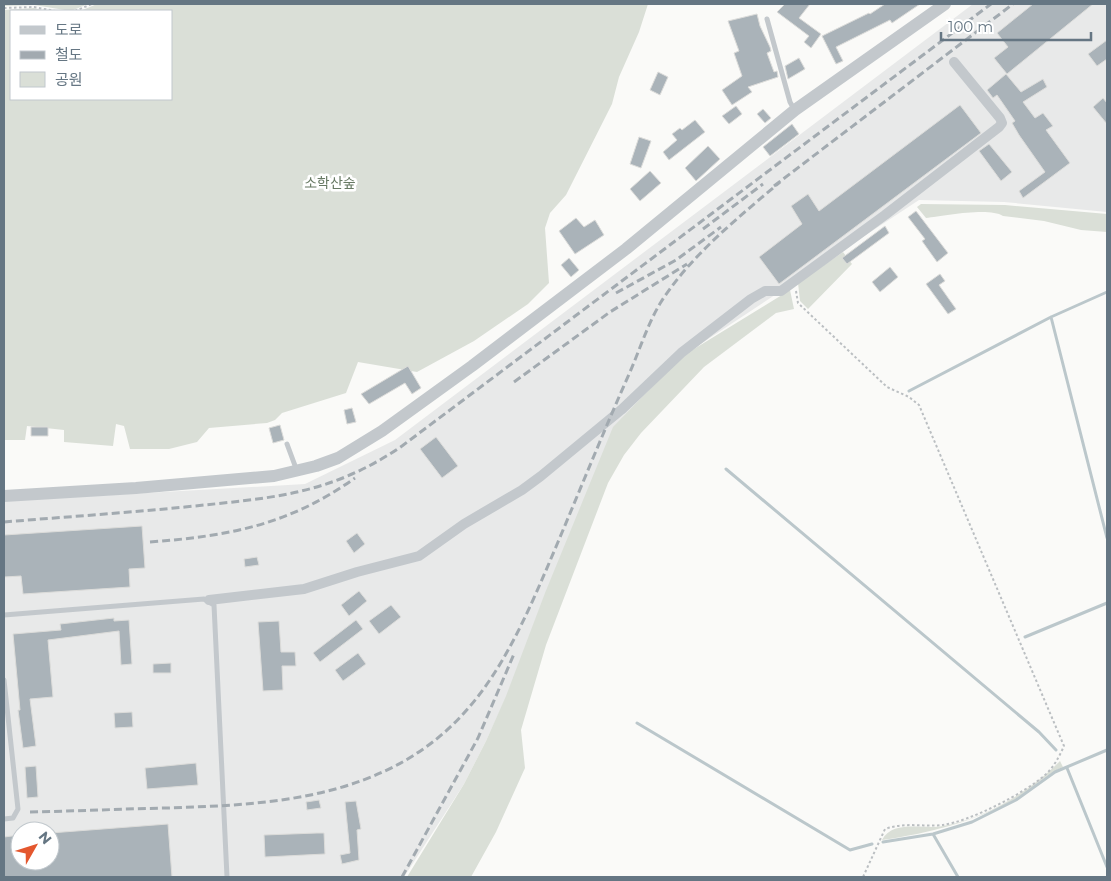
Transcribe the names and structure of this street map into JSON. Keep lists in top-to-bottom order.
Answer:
{
  "parks": ["소학산숲"],
  "legend": ["도로", "철도", "공원"],
  "scale_bar": "100 m",
  "north": "top right"
}
